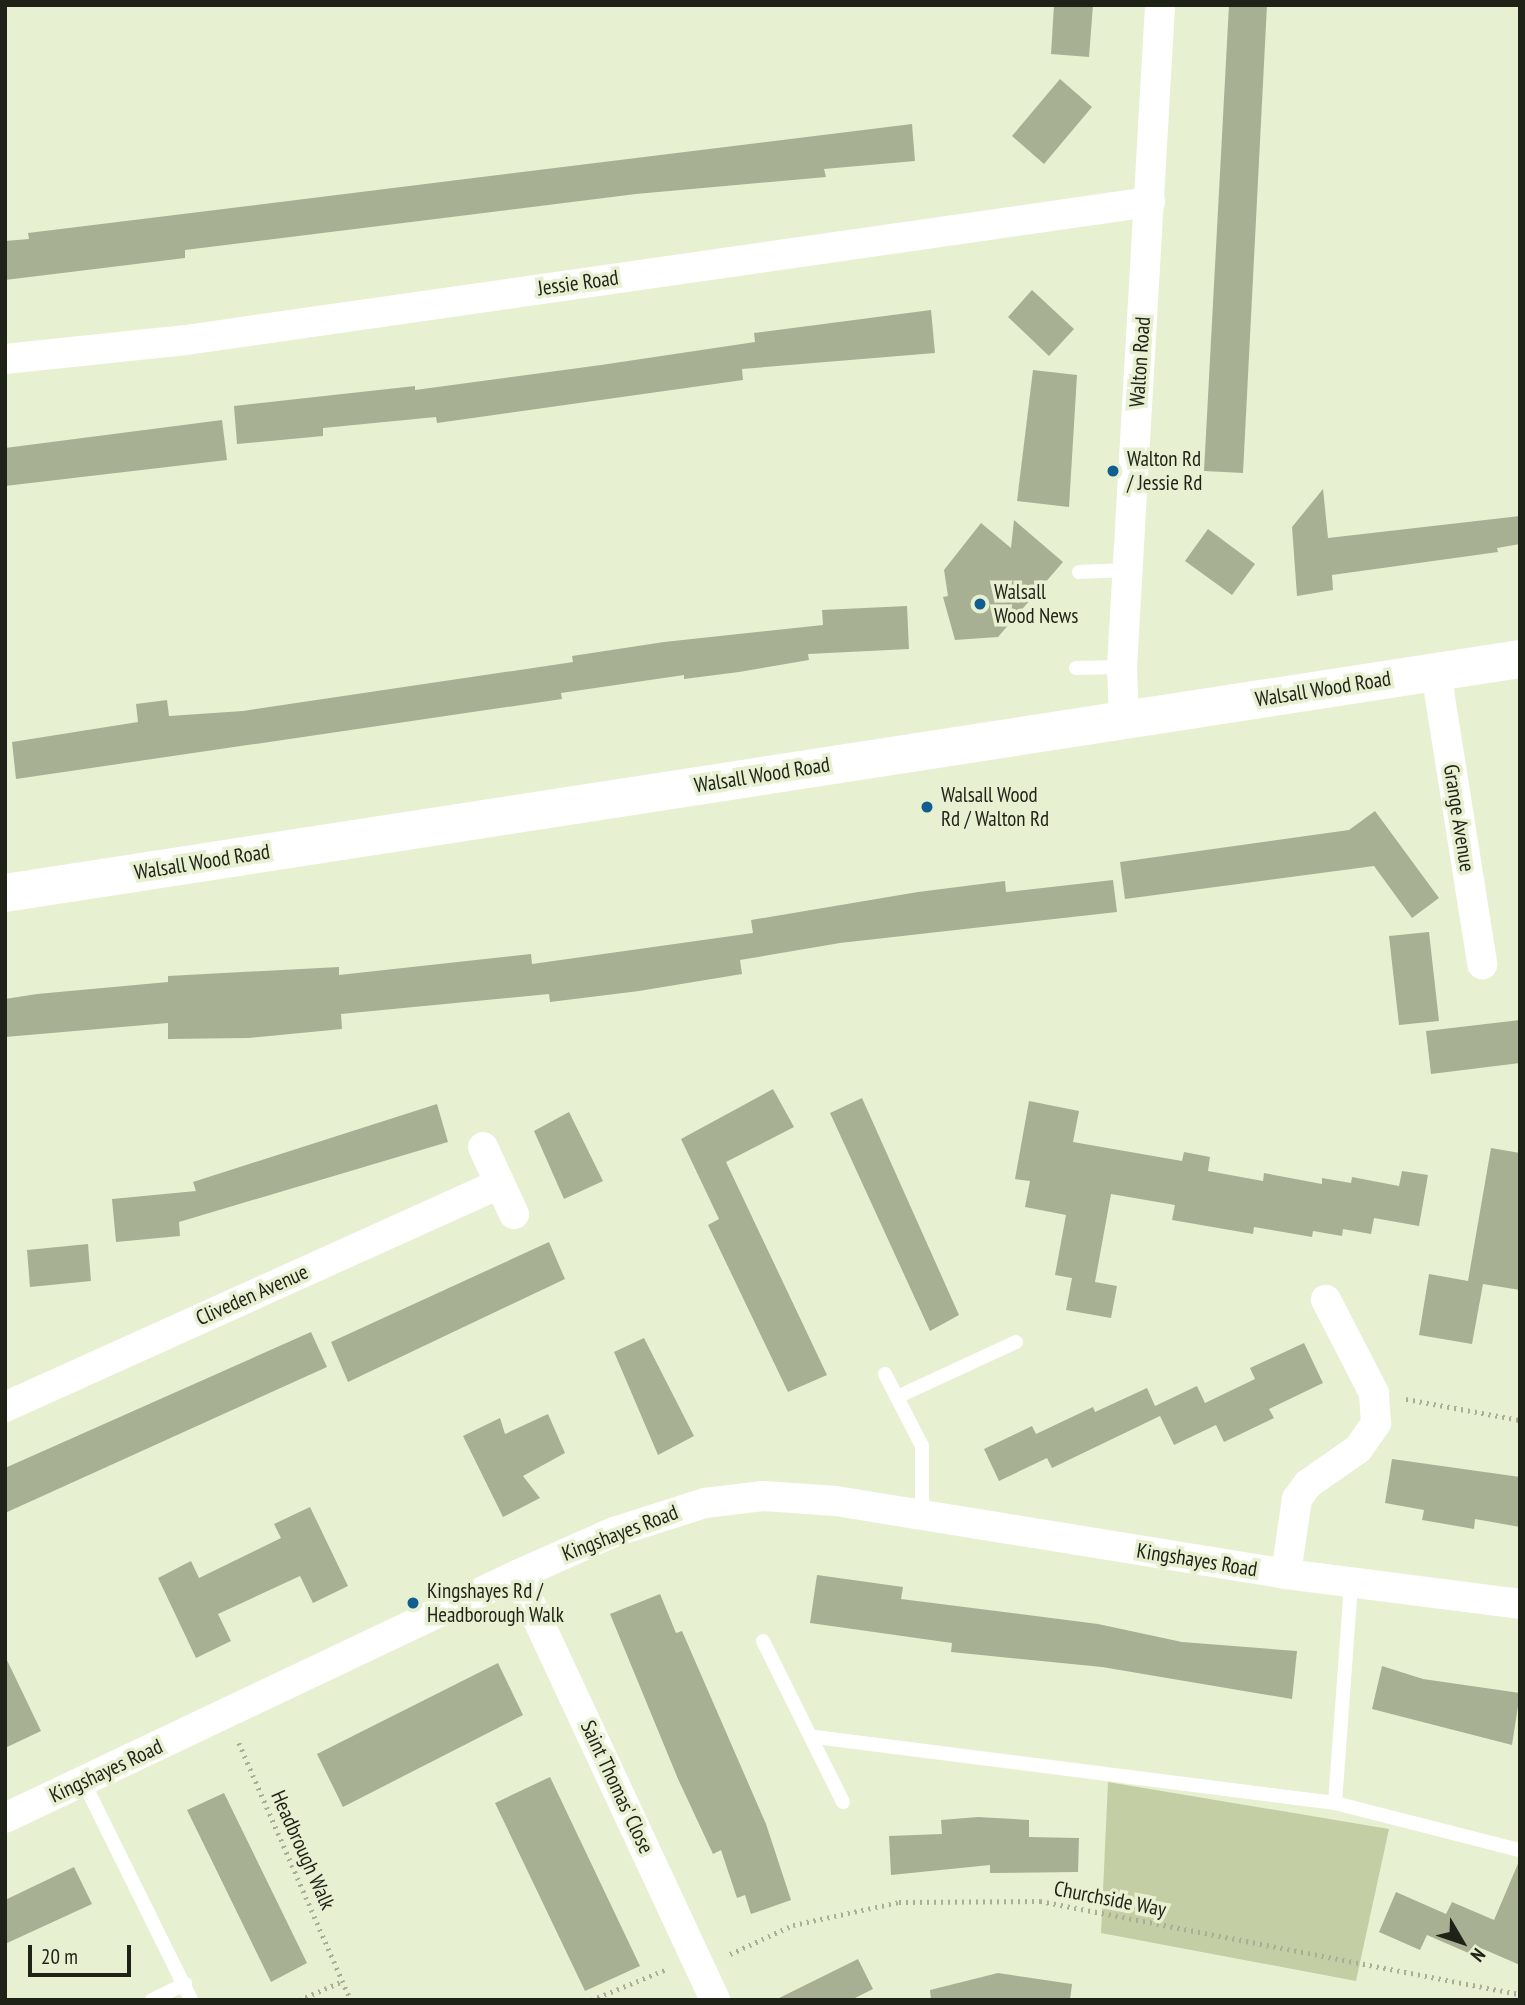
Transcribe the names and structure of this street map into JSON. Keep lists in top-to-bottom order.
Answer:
{
  "streets": {
    "street": [
      "Jessie Road",
      "Walton Road",
      "Walsall Wood Road",
      "Grange Avenue",
      "Cliveden Avenue",
      "Kingshayes Road",
      "Saint Thomas' Close"
    ],
    "path": ["Headbrough Walk", "Churchside Way"]
  },
  "crossings": [
    ["Jessie Road", "Walton Road"],
    ["Walton Road", "Walsall Wood Road"],
    ["Walsall Wood Road", "Grange Avenue"],
    ["Kingshayes Road", "Saint Thomas' Close"],
    ["Kingshayes Road", "Headbrough Walk"],
    ["Saint Thomas' Close", "Churchside Way"]
  ],
  "places": [
    "Walton Rd / Jessie Rd",
    "Walsall Wood News",
    "Walsall Wood Rd / Walton Rd",
    "Kingshayes Rd / Headborough Walk"
  ],
  "scale_bar": "20 m",
  "north": "bottom right"
}
